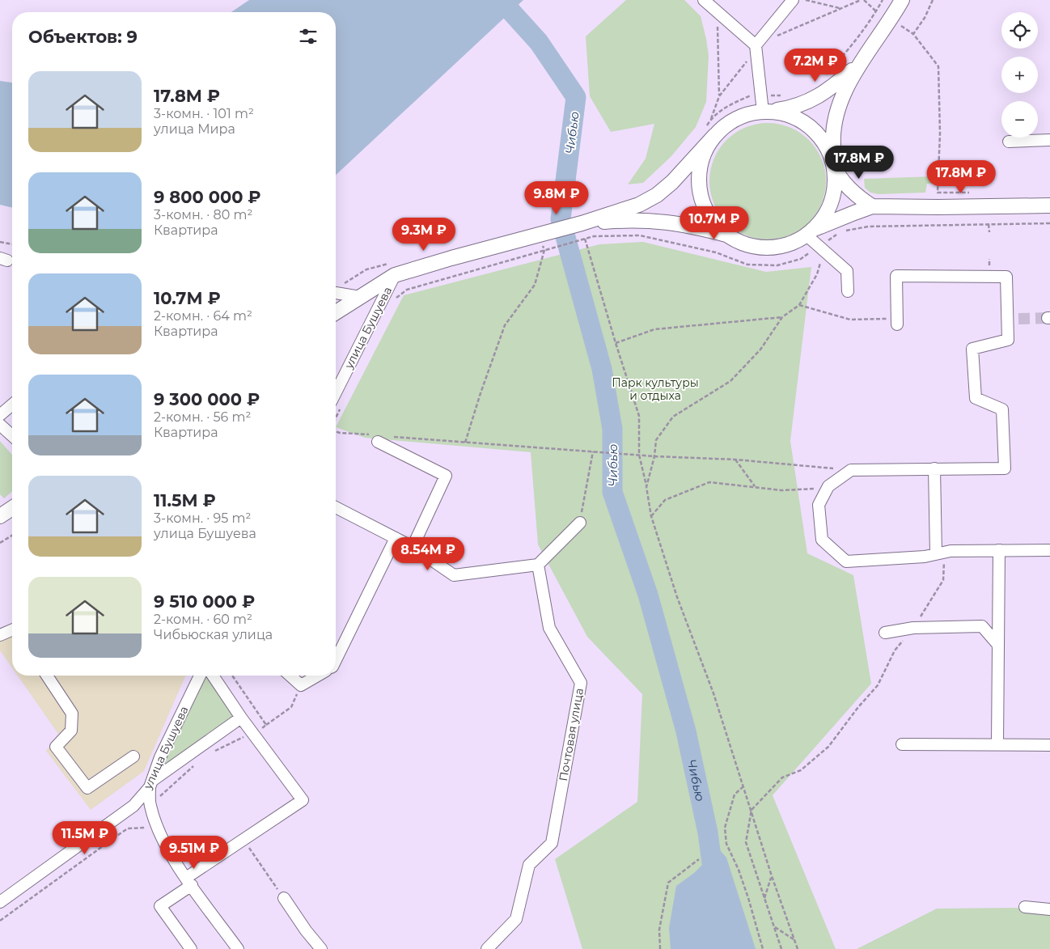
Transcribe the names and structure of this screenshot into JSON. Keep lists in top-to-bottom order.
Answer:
{
  "streets": {
    "street": ["улица Бушуева", "Почтовая улица"]
  },
  "water": ["Чибью"],
  "parks": ["Парк культуры и отдыха"],
  "page": {
    "map_buttons": ["+", "−"],
    "heading": "Объектов: 9",
    "price": [
      "7.2M ₽",
      "17.8M ₽",
      "17.8M ₽",
      "9.8M ₽",
      "10.7M ₽",
      "9.3M ₽",
      "8.54M ₽",
      "11.5M ₽",
      "9.51M ₽"
    ],
    "list": [
      {
        "name": "17.8M ₽",
        "note": "3-комн. · 101 m² · улица Мира"
      },
      {
        "name": "9 800 000 ₽",
        "note": "3-комн. · 80 m² · Квартира"
      },
      {
        "name": "10.7M ₽",
        "note": "2-комн. · 64 m² · Квартира"
      },
      {
        "name": "9 300 000 ₽",
        "note": "2-комн. · 56 m² · Квартира"
      },
      {
        "name": "11.5M ₽",
        "note": "3-комн. · 95 m² · улица Бушуева"
      },
      {
        "name": "9 510 000 ₽",
        "note": "2-комн. · 60 m² · Чибьюская улица"
      }
    ]
  }
}
